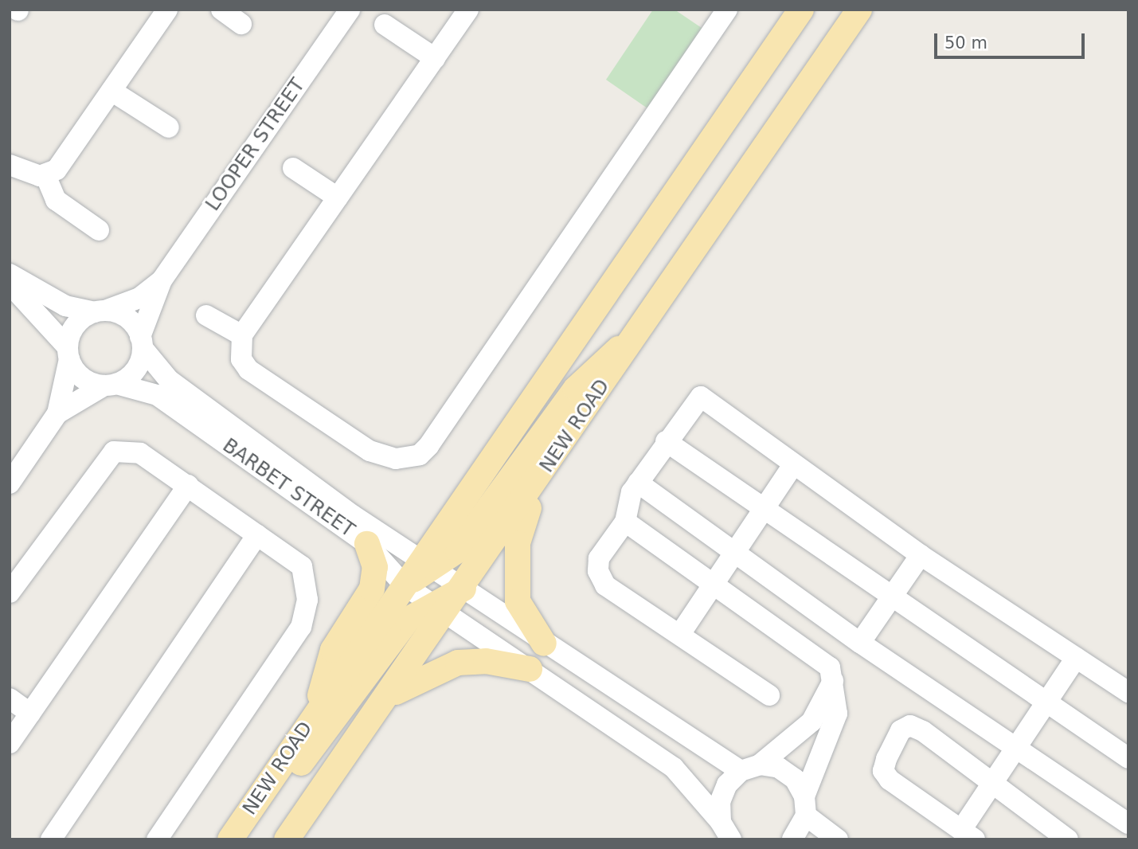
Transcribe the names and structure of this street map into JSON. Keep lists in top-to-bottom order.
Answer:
{
  "streets": {
    "main road": ["NEW ROAD"],
    "street": ["LOOPER STREET", "BARBET STREET"]
  },
  "crossings": [
    ["LOOPER STREET", "BARBET STREET"],
    ["NEW ROAD", "BARBET STREET"]
  ],
  "scale_bar": "50 m"
}
